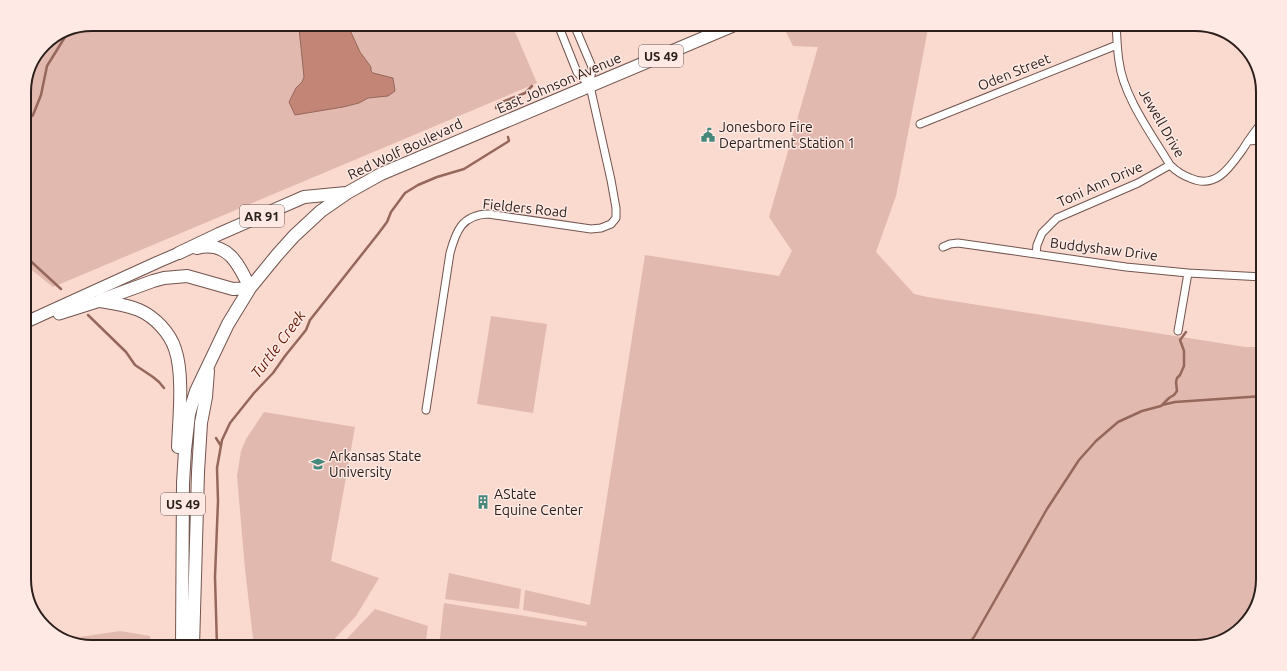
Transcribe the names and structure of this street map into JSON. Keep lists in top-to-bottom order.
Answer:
{
  "streets": {
    "highway": [
      "US 49",
      "East Johnson Avenue",
      "Red Wolf Boulevard",
      "AR 91"
    ],
    "street": [
      "Oden Street",
      "Jewell Drive",
      "Toni Ann Drive",
      "Fielders Road",
      "Buddyshaw Drive"
    ]
  },
  "crossings": [
    ["Oden Street", "Jewell Drive"],
    ["East Johnson Avenue", "Red Wolf Boulevard"],
    ["East Johnson Avenue", "Fielders Road"],
    ["Jewell Drive", "Toni Ann Drive"],
    ["Red Wolf Boulevard", "AR 91"],
    ["Toni Ann Drive", "Buddyshaw Drive"]
  ],
  "water": ["Turtle Creek"],
  "places": {
    "public building": ["Jonesboro Fire Department Station 1"],
    "school or university": ["Arkansas State University"],
    "building": ["AState Equine Center"]
  }
}
